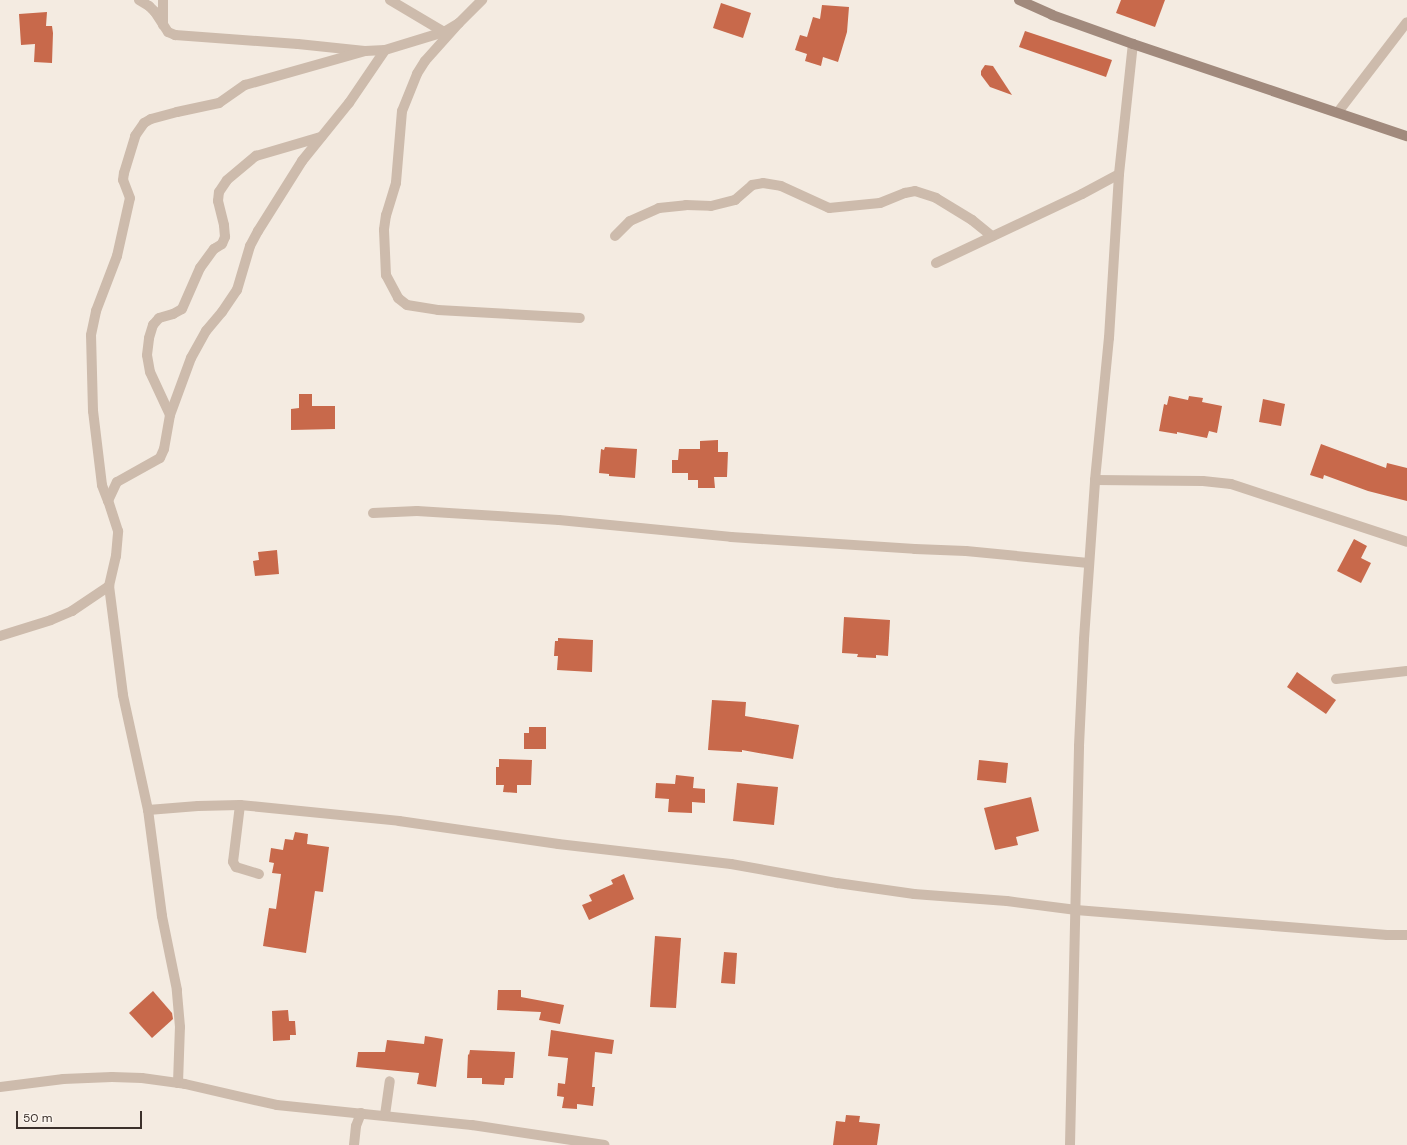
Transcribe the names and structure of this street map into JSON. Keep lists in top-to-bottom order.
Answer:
{
  "scale_bar": "50 m"
}
